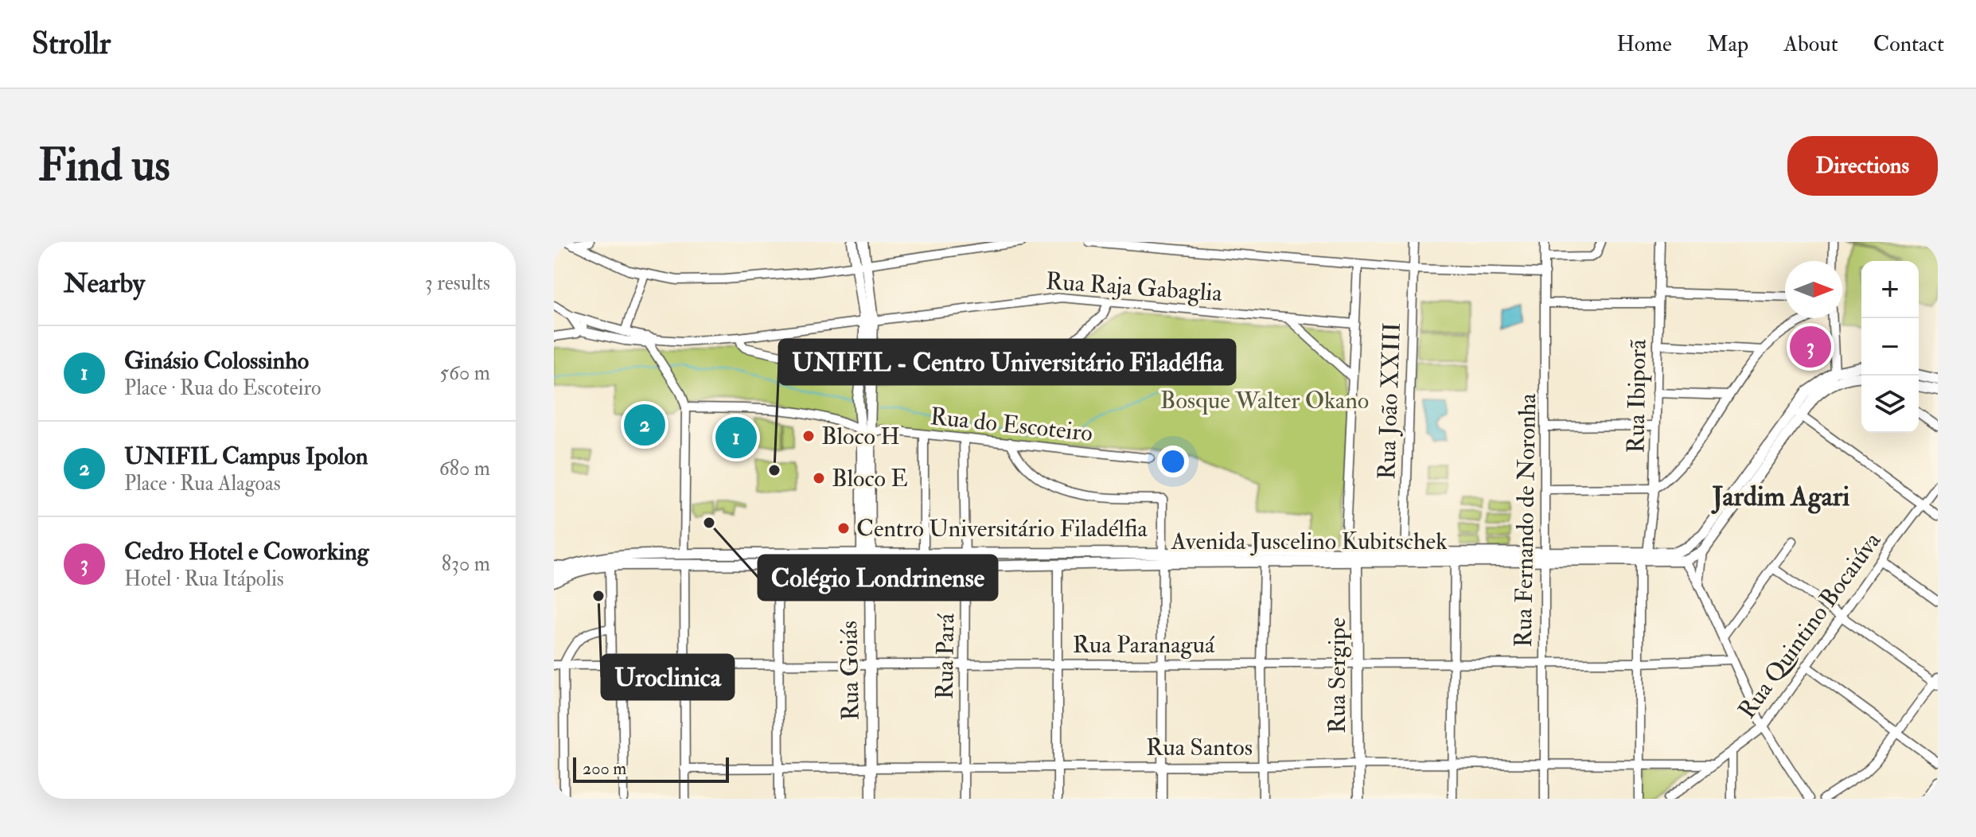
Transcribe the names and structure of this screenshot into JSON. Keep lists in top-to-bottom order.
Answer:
{
  "streets": {
    "main road": ["Avenida Juscelino Kubitschek", "Rua Goiás", "Rua Sergipe"],
    "street": [
      "Rua Raja Gabaglia",
      "Rua Ibiporã",
      "Rua João XXIII",
      "Rua do Escoteiro",
      "Rua Fernando de Noronha",
      "Rua Quintino Bocaiúva",
      "Rua Paranaguá",
      "Rua Pará",
      "Rua Santos"
    ]
  },
  "crossings": [
    ["Rua Raja Gabaglia", "Rua Goiás"],
    ["Rua Ibiporã", "Avenida Juscelino Kubitschek"],
    ["Rua João XXIII", "Avenida Juscelino Kubitschek"],
    ["Rua do Escoteiro", "Rua Pará"],
    ["Rua do Escoteiro", "Rua Goiás"],
    ["Rua Fernando de Noronha", "Avenida Juscelino Kubitschek"],
    ["Rua Fernando de Noronha", "Rua Paranaguá"],
    ["Rua Fernando de Noronha", "Rua Santos"],
    ["Avenida Juscelino Kubitschek", "Rua Pará"],
    ["Avenida Juscelino Kubitschek", "Rua Goiás"],
    ["Avenida Juscelino Kubitschek", "Rua Sergipe"],
    ["Rua Quintino Bocaiúva", "Rua Santos"],
    ["Rua Paranaguá", "Rua Pará"],
    ["Rua Paranaguá", "Rua Goiás"],
    ["Rua Paranaguá", "Rua Sergipe"],
    ["Rua Pará", "Rua Santos"],
    ["Rua Goiás", "Rua Santos"],
    ["Rua Sergipe", "Rua Santos"]
  ],
  "districts": ["Jardim Agari"],
  "parks": ["Bosque Walter Okano"],
  "places": [
    "Bloco H",
    "UNIFIL - Centro Universitário Filadélfia",
    "Bloco E",
    "Colégio Londrinense",
    "Centro Universitário Filadélfia",
    "Uroclinica"
  ],
  "scale_bar": "200 m",
  "north": "right",
  "page": {
    "header": "Strollr",
    "nav": [
      "Home",
      "Map",
      "About",
      "Contact"
    ],
    "buttons": "Directions",
    "title": "Find us",
    "heading": ["Nearby", "3 results"],
    "map_buttons": ["+", "−"],
    "pins": ["3", "2", "1"],
    "list": [
      {
        "mark": "1",
        "name": "Ginásio Colossinho",
        "note": "Place · Rua do Escoteiro",
        "value": "560 m"
      },
      {
        "mark": "2",
        "name": "UNIFIL Campus Ipolon",
        "note": "Place · Rua Alagoas",
        "value": "680 m"
      },
      {
        "mark": "3",
        "name": "Cedro Hotel e Coworking",
        "note": "Hotel · Rua Itápolis",
        "value": "830 m"
      }
    ],
    "scale": "200 m"
  }
}
